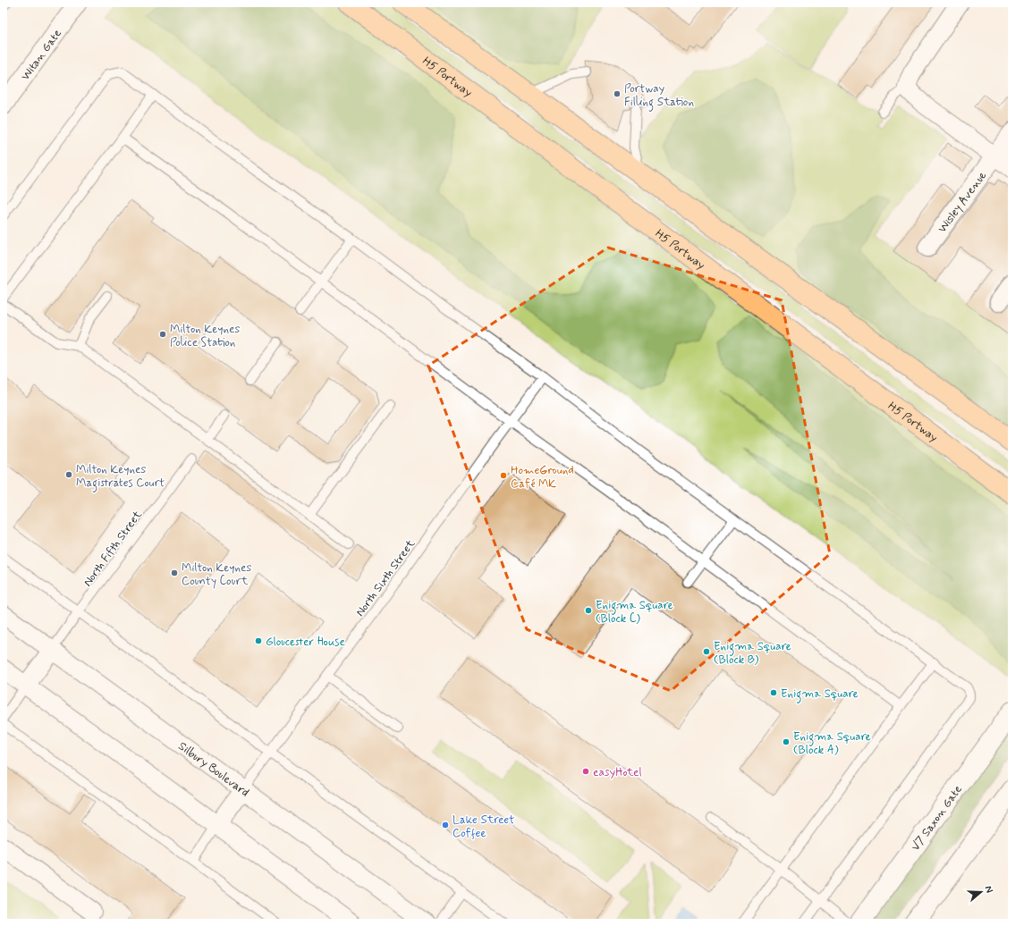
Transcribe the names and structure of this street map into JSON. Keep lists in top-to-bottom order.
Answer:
{
  "streets": {
    "main road": ["H5 Portway"],
    "street": [
      "Witan Gate",
      "Wisley Avenue",
      "Silbury Boulevard",
      "V7 Saxon Gate"
    ],
    "lane": ["North Fifth Street", "North Sixth Street"]
  },
  "crossings": [
    ["North Fifth Street", "Silbury Boulevard"],
    ["North Sixth Street", "Silbury Boulevard"]
  ],
  "places": [
    "Portway Filling Station",
    "Milton Keynes Police Station",
    "Milton Keynes Magistrates Court",
    "HomeGround Café MK",
    "Milton Keynes County Court",
    "Enigma Square (Block C)",
    "Gloucester House",
    "Enigma Square (Block B)",
    "Enigma Square",
    "Enigma Square (Block A)",
    "easyHotel",
    "Lake Street Coffee"
  ],
  "north": "right"
}
